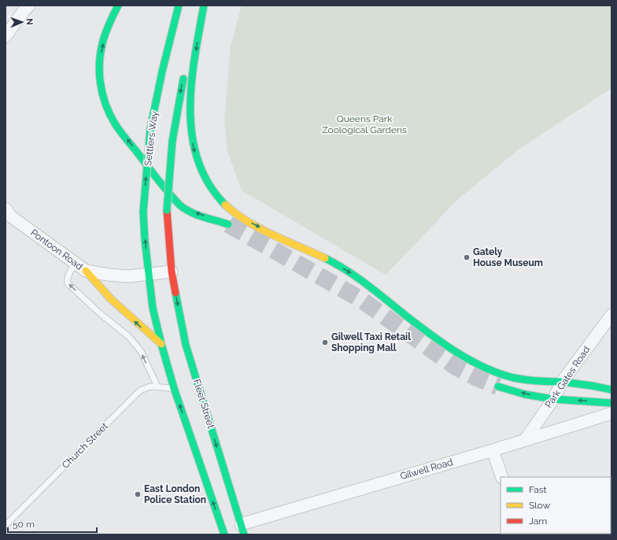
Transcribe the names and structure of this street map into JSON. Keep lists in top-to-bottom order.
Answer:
{
  "streets": {
    "main road": ["Settlers Way", "Fleet Street"],
    "street": ["Pontoon Road", "Park Gates Road", "Gilwell Road"],
    "lane": ["Church Street"]
  },
  "crossings": [
    ["Settlers Way", "Pontoon Road"],
    ["Pontoon Road", "Fleet Street"],
    ["Park Gates Road", "Gilwell Road"],
    ["Fleet Street", "Gilwell Road"]
  ],
  "parks": ["Queens Park Zoological Gardens"],
  "places": ["Gately House Museum", "Gilwell Taxi Retail Shopping Mall", "East London Police Station"],
  "legend": ["Fast", "Slow", "Jam"],
  "scale_bar": "50 m",
  "north": "right"
}
